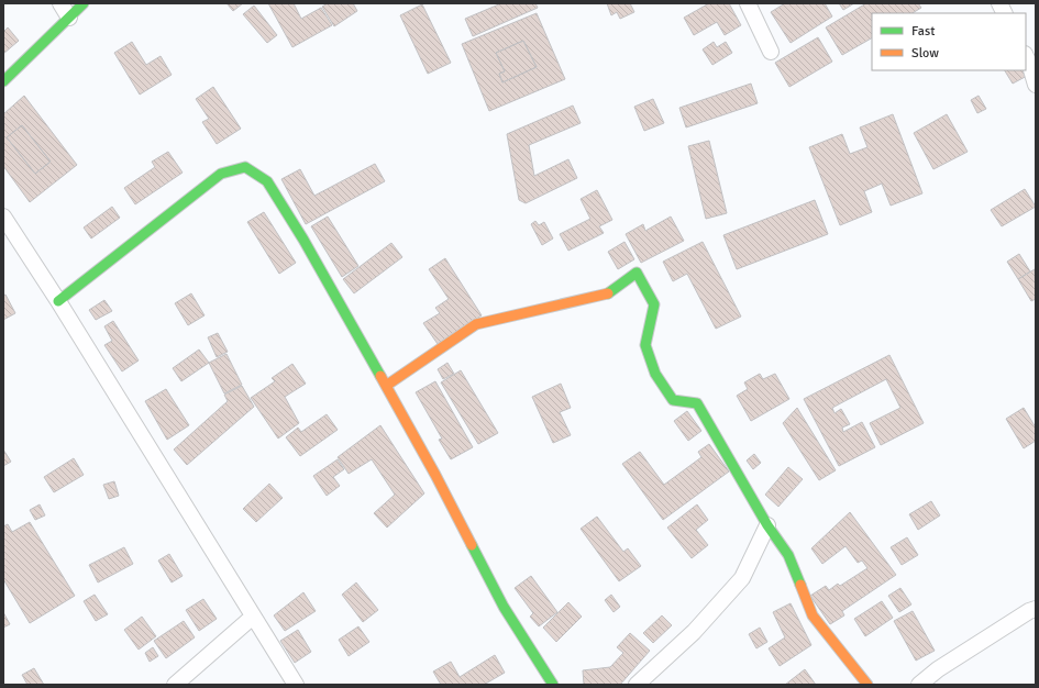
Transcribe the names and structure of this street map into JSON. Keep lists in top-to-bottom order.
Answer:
{
  "legend": ["Fast", "Slow"]
}
